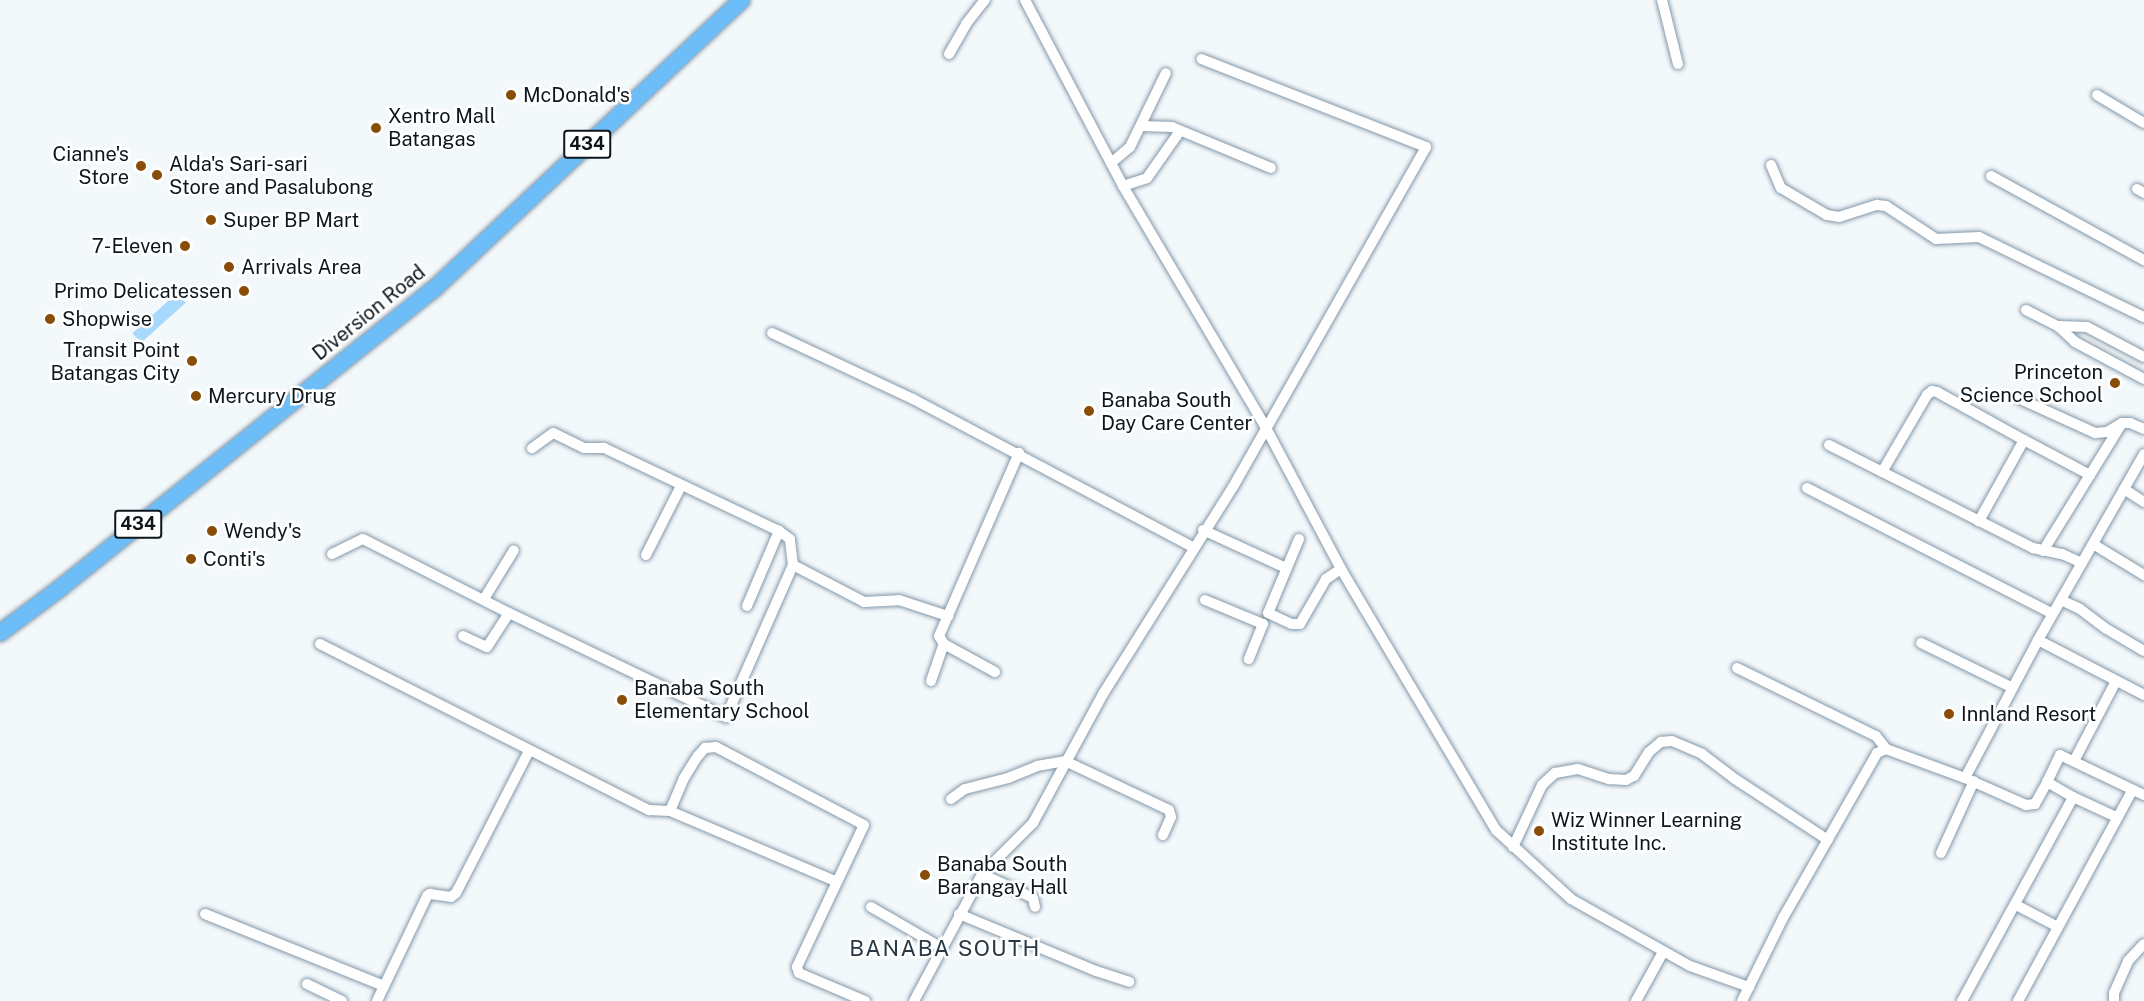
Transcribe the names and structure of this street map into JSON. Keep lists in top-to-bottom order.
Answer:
{
  "streets": {
    "highway": ["434", "Diversion Road"]
  },
  "districts": ["BANABA SOUTH"],
  "places": [
    "McDonald's",
    "Xentro Mall Batangas",
    "Cianne's Store",
    "Alda's Sari-sari Store and Pasalubong",
    "Super BP Mart",
    "7-Eleven",
    "Arrivals Area",
    "Primo Delicatessen",
    "Shopwise",
    "Transit Point Batangas City",
    "Princeton Science School",
    "Mercury Drug",
    "Banaba South Day Care Center",
    "Wendy's",
    "Conti's",
    "Banaba South Elementary School",
    "Innland Resort",
    "Wiz Winner Learning Institute Inc.",
    "Banaba South Barangay Hall"
  ]
}
